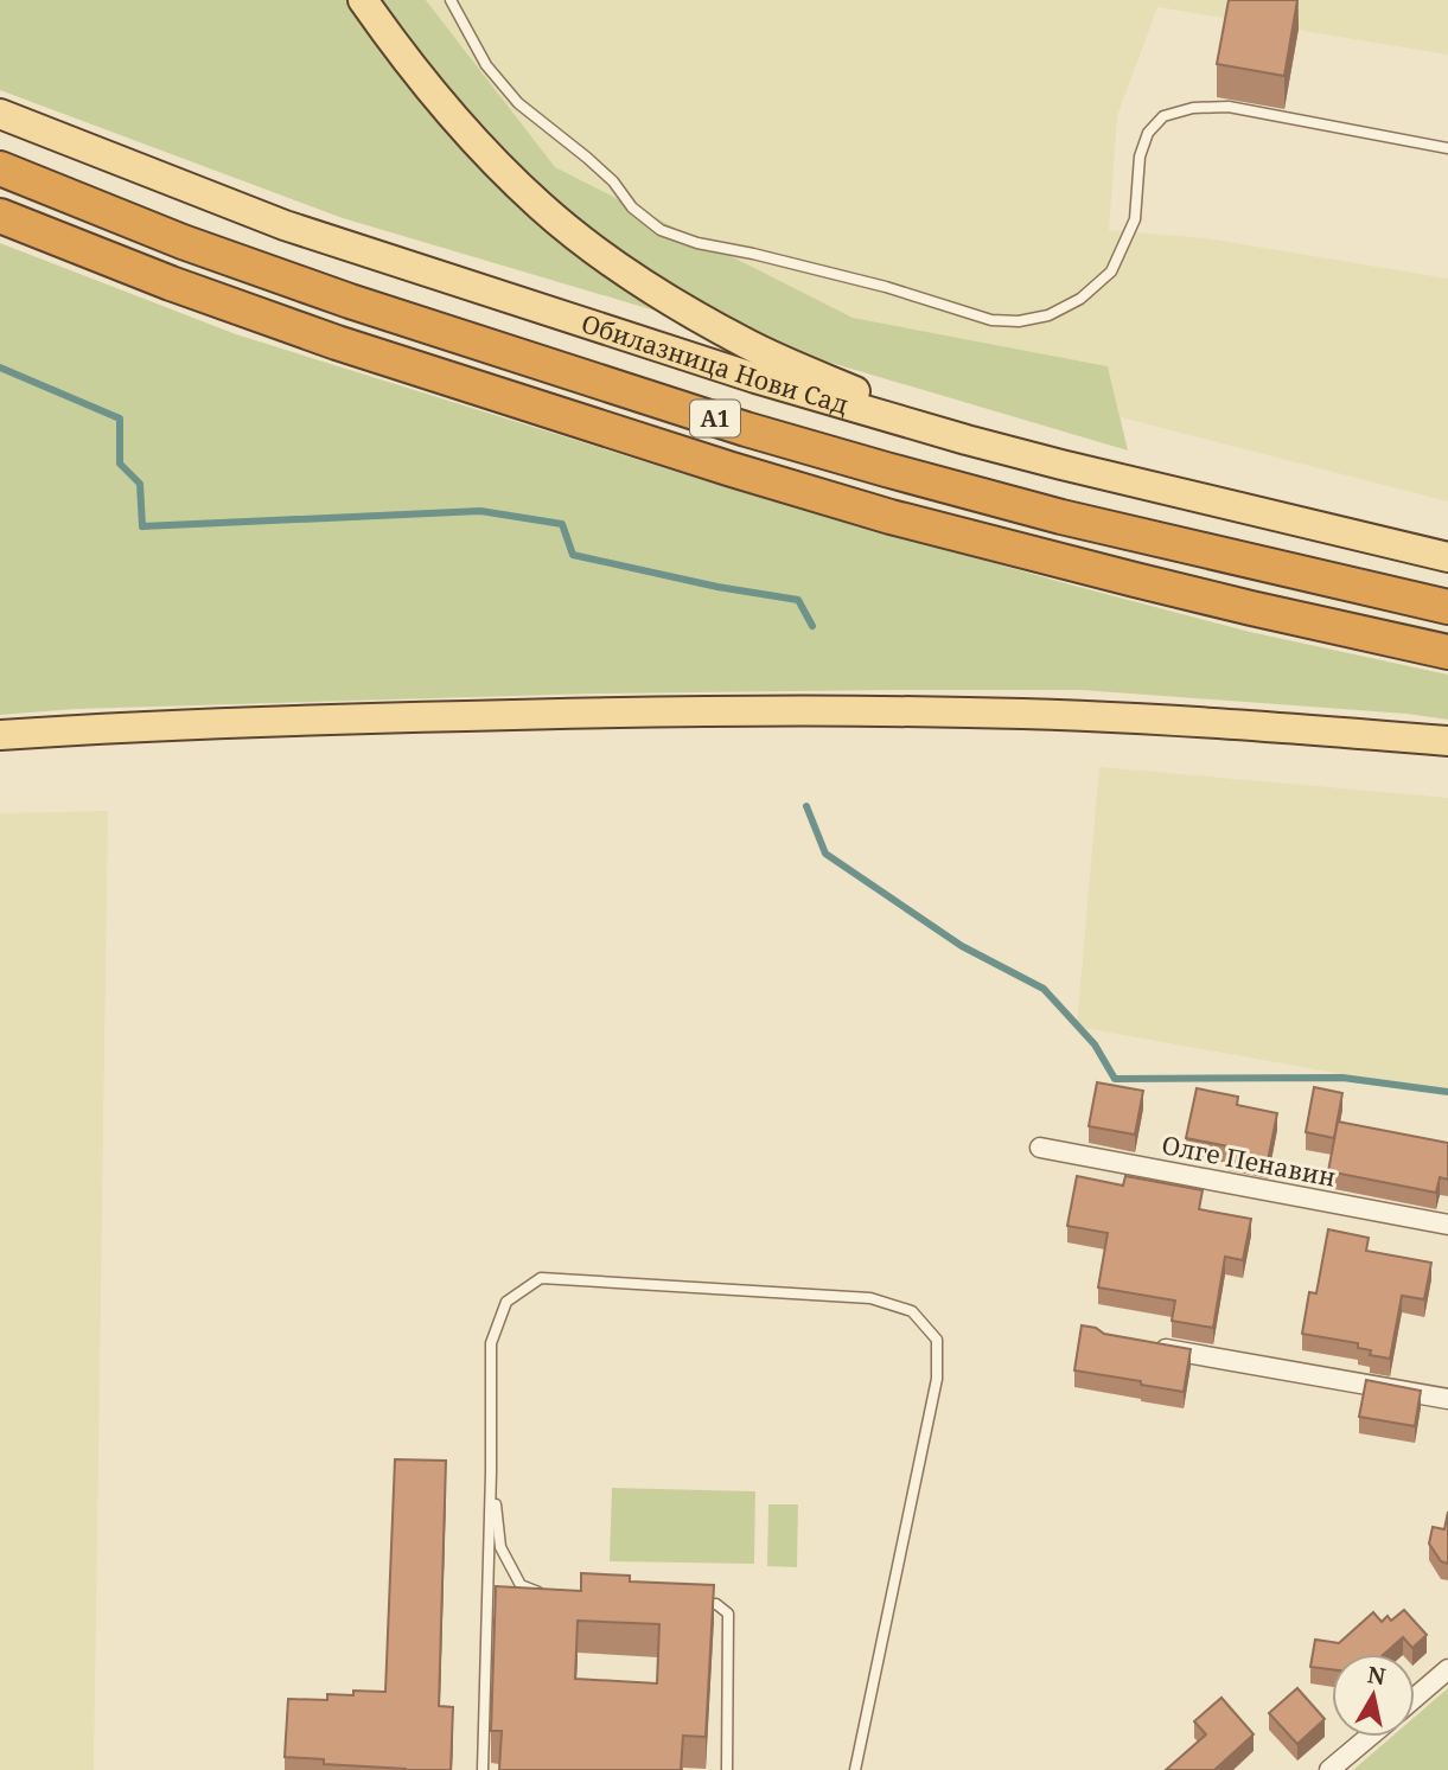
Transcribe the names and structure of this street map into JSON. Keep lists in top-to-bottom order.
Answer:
{
  "streets": {
    "highway": ["A1"],
    "main road": ["Обилазница Нови Сад"],
    "street": ["Олге Пенавин"]
  },
  "north": "top"
}
